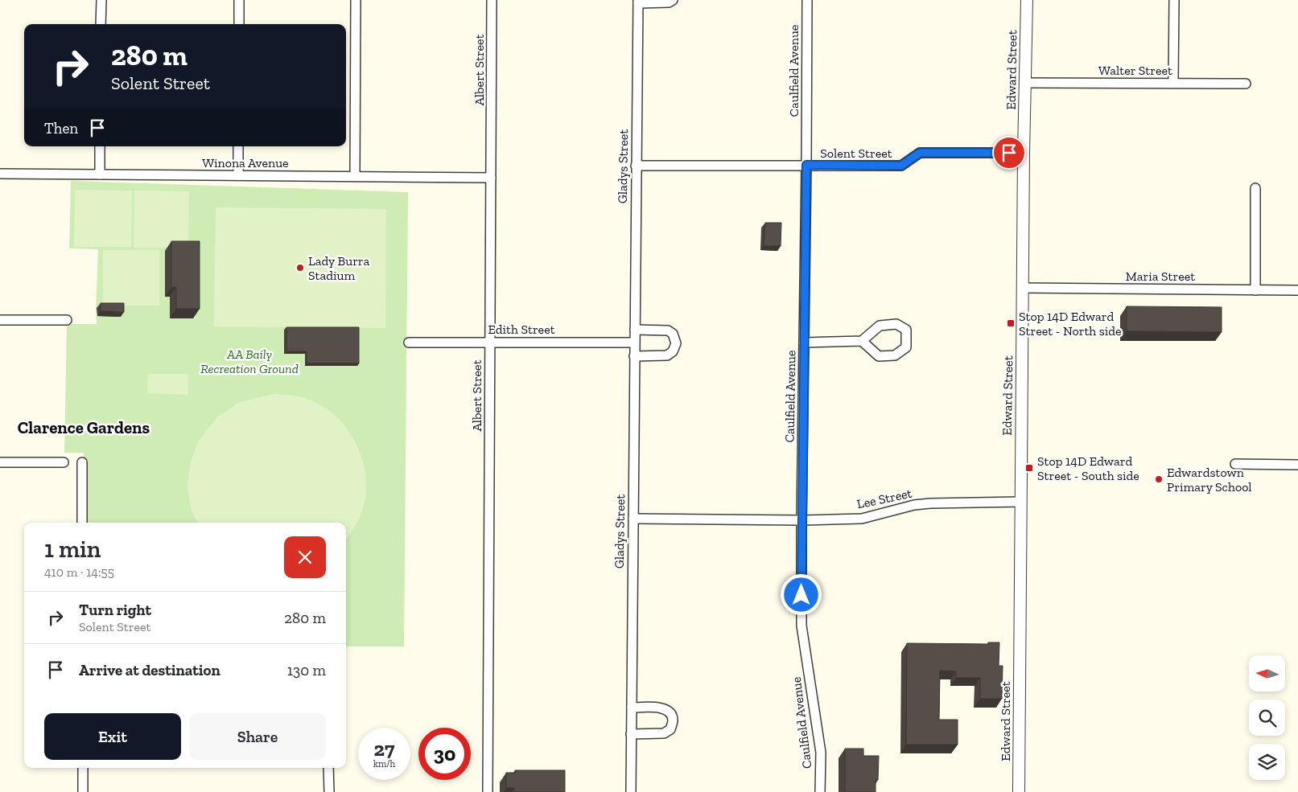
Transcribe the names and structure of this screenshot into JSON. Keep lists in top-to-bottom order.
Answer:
{
  "streets": {
    "street": [
      "Albert Street",
      "Edward Street",
      "Walter Street",
      "Caulfield Avenue",
      "Solent Street",
      "Winona Avenue",
      "Gladys Street",
      "Maria Street",
      "Edith Street",
      "Lee Street"
    ]
  },
  "crossings": [
    ["Albert Street", "Winona Avenue"],
    ["Albert Street", "Edith Street"],
    ["Edward Street", "Walter Street"],
    ["Edward Street", "Solent Street"],
    ["Edward Street", "Maria Street"],
    ["Edward Street", "Lee Street"],
    ["Caulfield Avenue", "Solent Street"],
    ["Caulfield Avenue", "Lee Street"],
    ["Solent Street", "Gladys Street"],
    ["Gladys Street", "Edith Street"],
    ["Gladys Street", "Lee Street"]
  ],
  "districts": ["Clarence Gardens"],
  "parks": ["AA Baily Recreation Ground"],
  "places": {
    "other": ["Lady Burra Stadium", "Edwardstown Primary School"],
    "transit": ["Stop 14D Edward Street - North side", "Stop 14D Edward Street - South side"]
  },
  "north": "left",
  "page": {
    "turn": ["280 m", "Solent Street"],
    "then": "Then",
    "heading": ["1 min", "410 m · 14:55"],
    "list": [
      {
        "name": "Turn right",
        "note": "Solent Street",
        "value": "280 m"
      },
      {
        "name": "Arrive at destination",
        "value": "130 m"
      }
    ],
    "buttons": ["Exit", "Share"],
    "speed": "27 km/h",
    "limit": "30"
  }
}
